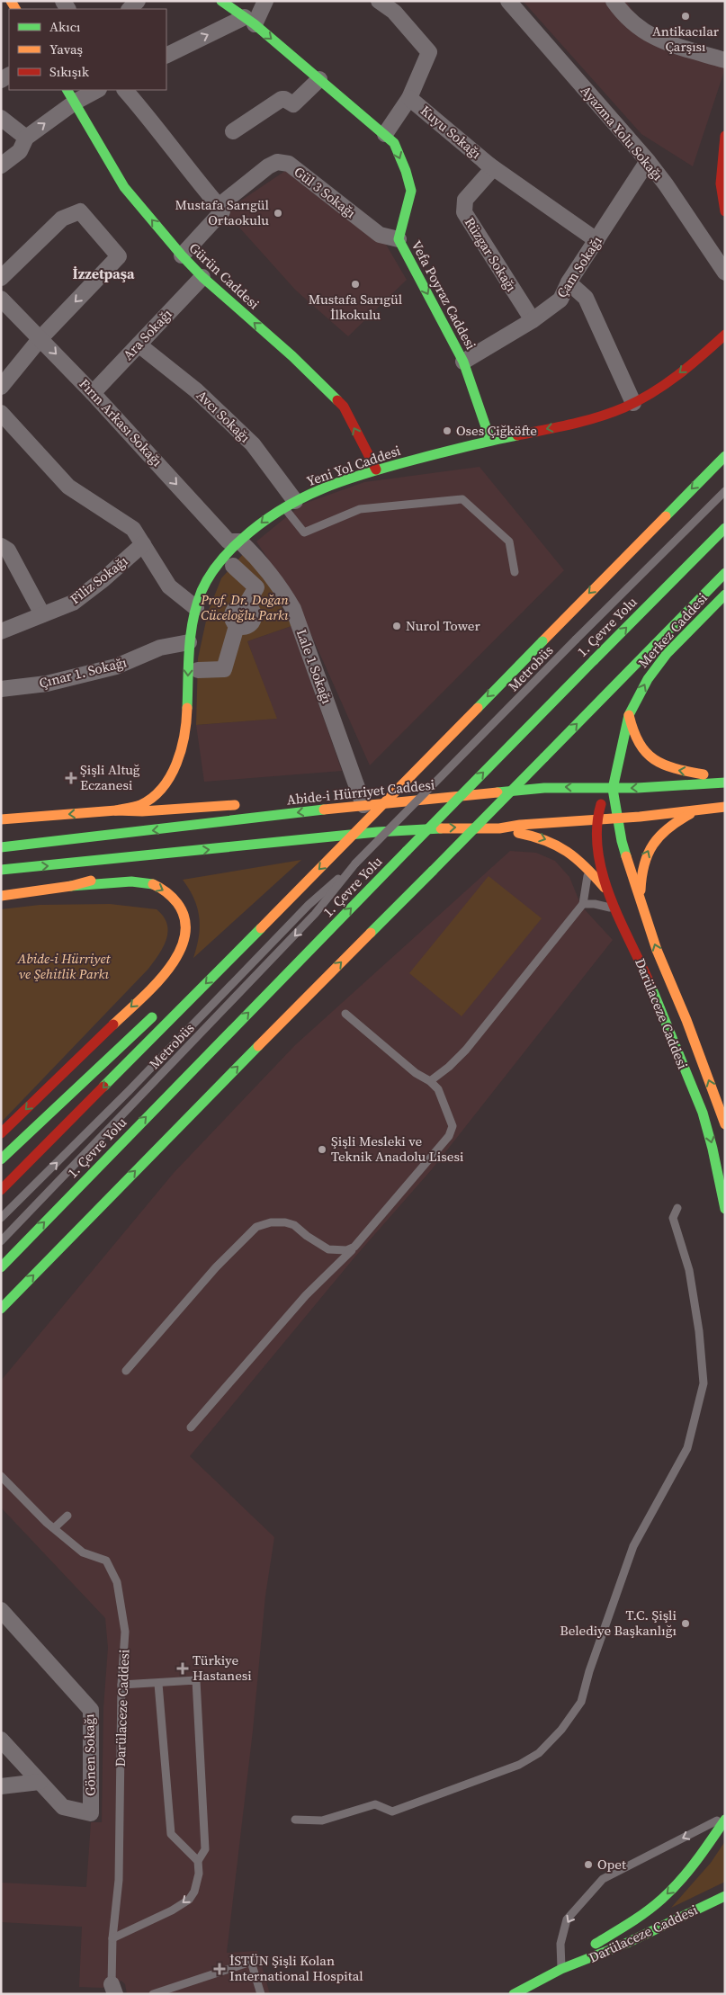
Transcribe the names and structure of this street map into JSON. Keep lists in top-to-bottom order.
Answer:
{
  "streets": {
    "main road": [
      "Gürün Caddesi",
      "Vefa Poyraz Caddesi",
      "Yeni Yol Caddesi",
      "1. Çevre Yolu",
      "Merkez Caddesi",
      "Abide-i Hürriyet Caddesi",
      "Darülaceze Caddesi"
    ],
    "street": [
      "Kuyu Sokağı",
      "Ayazma Yolu Sokağı",
      "Gül 3 Sokağı",
      "Rüzgar Sokağı",
      "Çam Sokağı",
      "Ara Sokağı",
      "Avcı Sokağı",
      "Fırın Arkası Sokağı",
      "Filiz Sokağı",
      "Lale 1 Sokağı",
      "Çınar 1. Sokağı",
      "Gönen Sokağı"
    ],
    "lane": ["Metrobüs"]
  },
  "crossings": [
    ["Kuyu Sokağı", "Rüzgar Sokağı"],
    ["Kuyu Sokağı", "Çam Sokağı"],
    ["Ayazma Yolu Sokağı", "Çam Sokağı"],
    ["Gül 3 Sokağı", "Gürün Caddesi"],
    ["Gül 3 Sokağı", "Vefa Poyraz Caddesi"],
    ["Rüzgar Sokağı", "Çam Sokağı"],
    ["Çam Sokağı", "Vefa Poyraz Caddesi"],
    ["Gürün Caddesi", "Ara Sokağı"],
    ["Gürün Caddesi", "Yeni Yol Caddesi"],
    ["Vefa Poyraz Caddesi", "Yeni Yol Caddesi"],
    ["Ara Sokağı", "Avcı Sokağı"],
    ["Ara Sokağı", "Fırın Arkası Sokağı"],
    ["Avcı Sokağı", "Yeni Yol Caddesi"],
    ["Fırın Arkası Sokağı", "Yeni Yol Caddesi"],
    ["Fırın Arkası Sokağı", "Lale 1 Sokağı"],
    ["Yeni Yol Caddesi", "Lale 1 Sokağı"],
    ["Yeni Yol Caddesi", "Çınar 1. Sokağı"],
    ["Merkez Caddesi", "Abide-i Hürriyet Caddesi"],
    ["Merkez Caddesi", "Darülaceze Caddesi"],
    ["Lale 1 Sokağı", "Abide-i Hürriyet Caddesi"],
    ["Abide-i Hürriyet Caddesi", "Darülaceze Caddesi"]
  ],
  "one_way": ["Gürün Caddesi", "Vefa Poyraz Caddesi", "Yeni Yol Caddesi"],
  "districts": ["İzzetpaşa"],
  "parks": ["Prof. Dr. Doğan Cüceloğlu Parkı", "Abide-i Hürriyet ve Şehitlik Parkı"],
  "places": {
    "other": [
      "Antikacılar Çarşısı",
      "Mustafa Sarıgül Ortaokulu",
      "Mustafa Sarıgül İlkokulu",
      "Oses Çiğköfte",
      "Nurol Tower",
      "Şişli Mesleki ve Teknik Anadolu Lisesi",
      "T.C. Şişli Belediye Başkanlığı",
      "Opet"
    ],
    "health": ["Şişli Altuğ Eczanesi", "Türkiye Hastanesi", "İSTÜN Şişli Kolan International Hospital"]
  },
  "legend": ["Akıcı", "Yavaş", "Sıkışık"]
}
